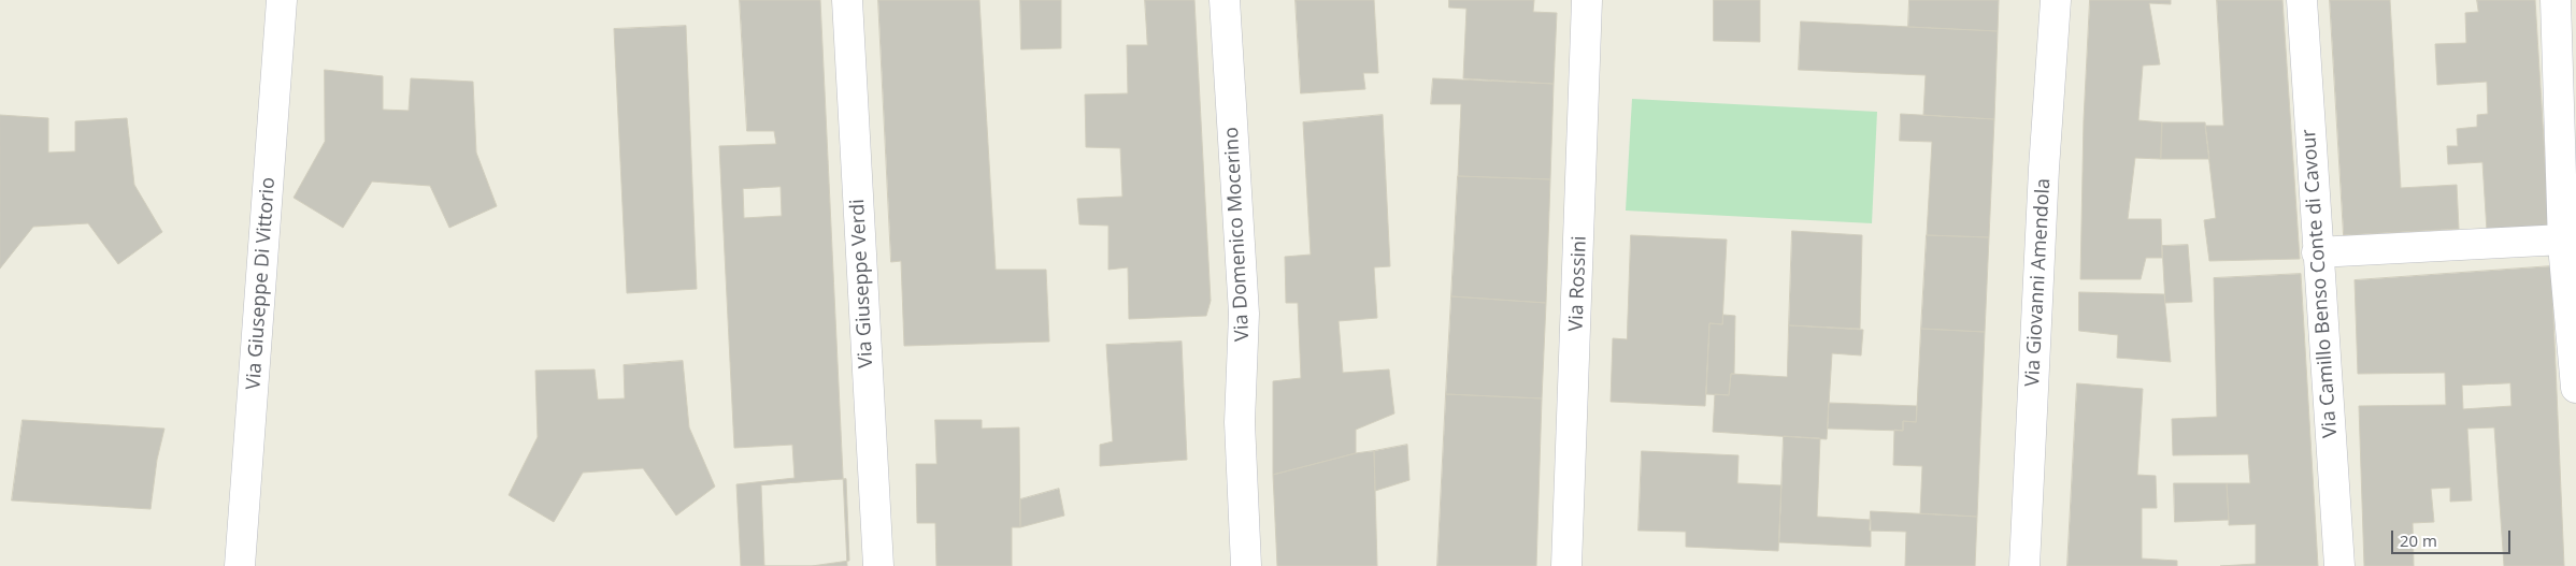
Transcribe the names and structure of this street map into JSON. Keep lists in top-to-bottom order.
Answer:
{
  "streets": {
    "street": [
      "Via Domenico Mocerino",
      "Via Giovanni Amendola",
      "Via Giuseppe Di Vittorio",
      "Via Giuseppe Verdi",
      "Via Rossini",
      "Via Camillo Benso Conte di Cavour"
    ]
  },
  "scale_bar": "20 m"
}
